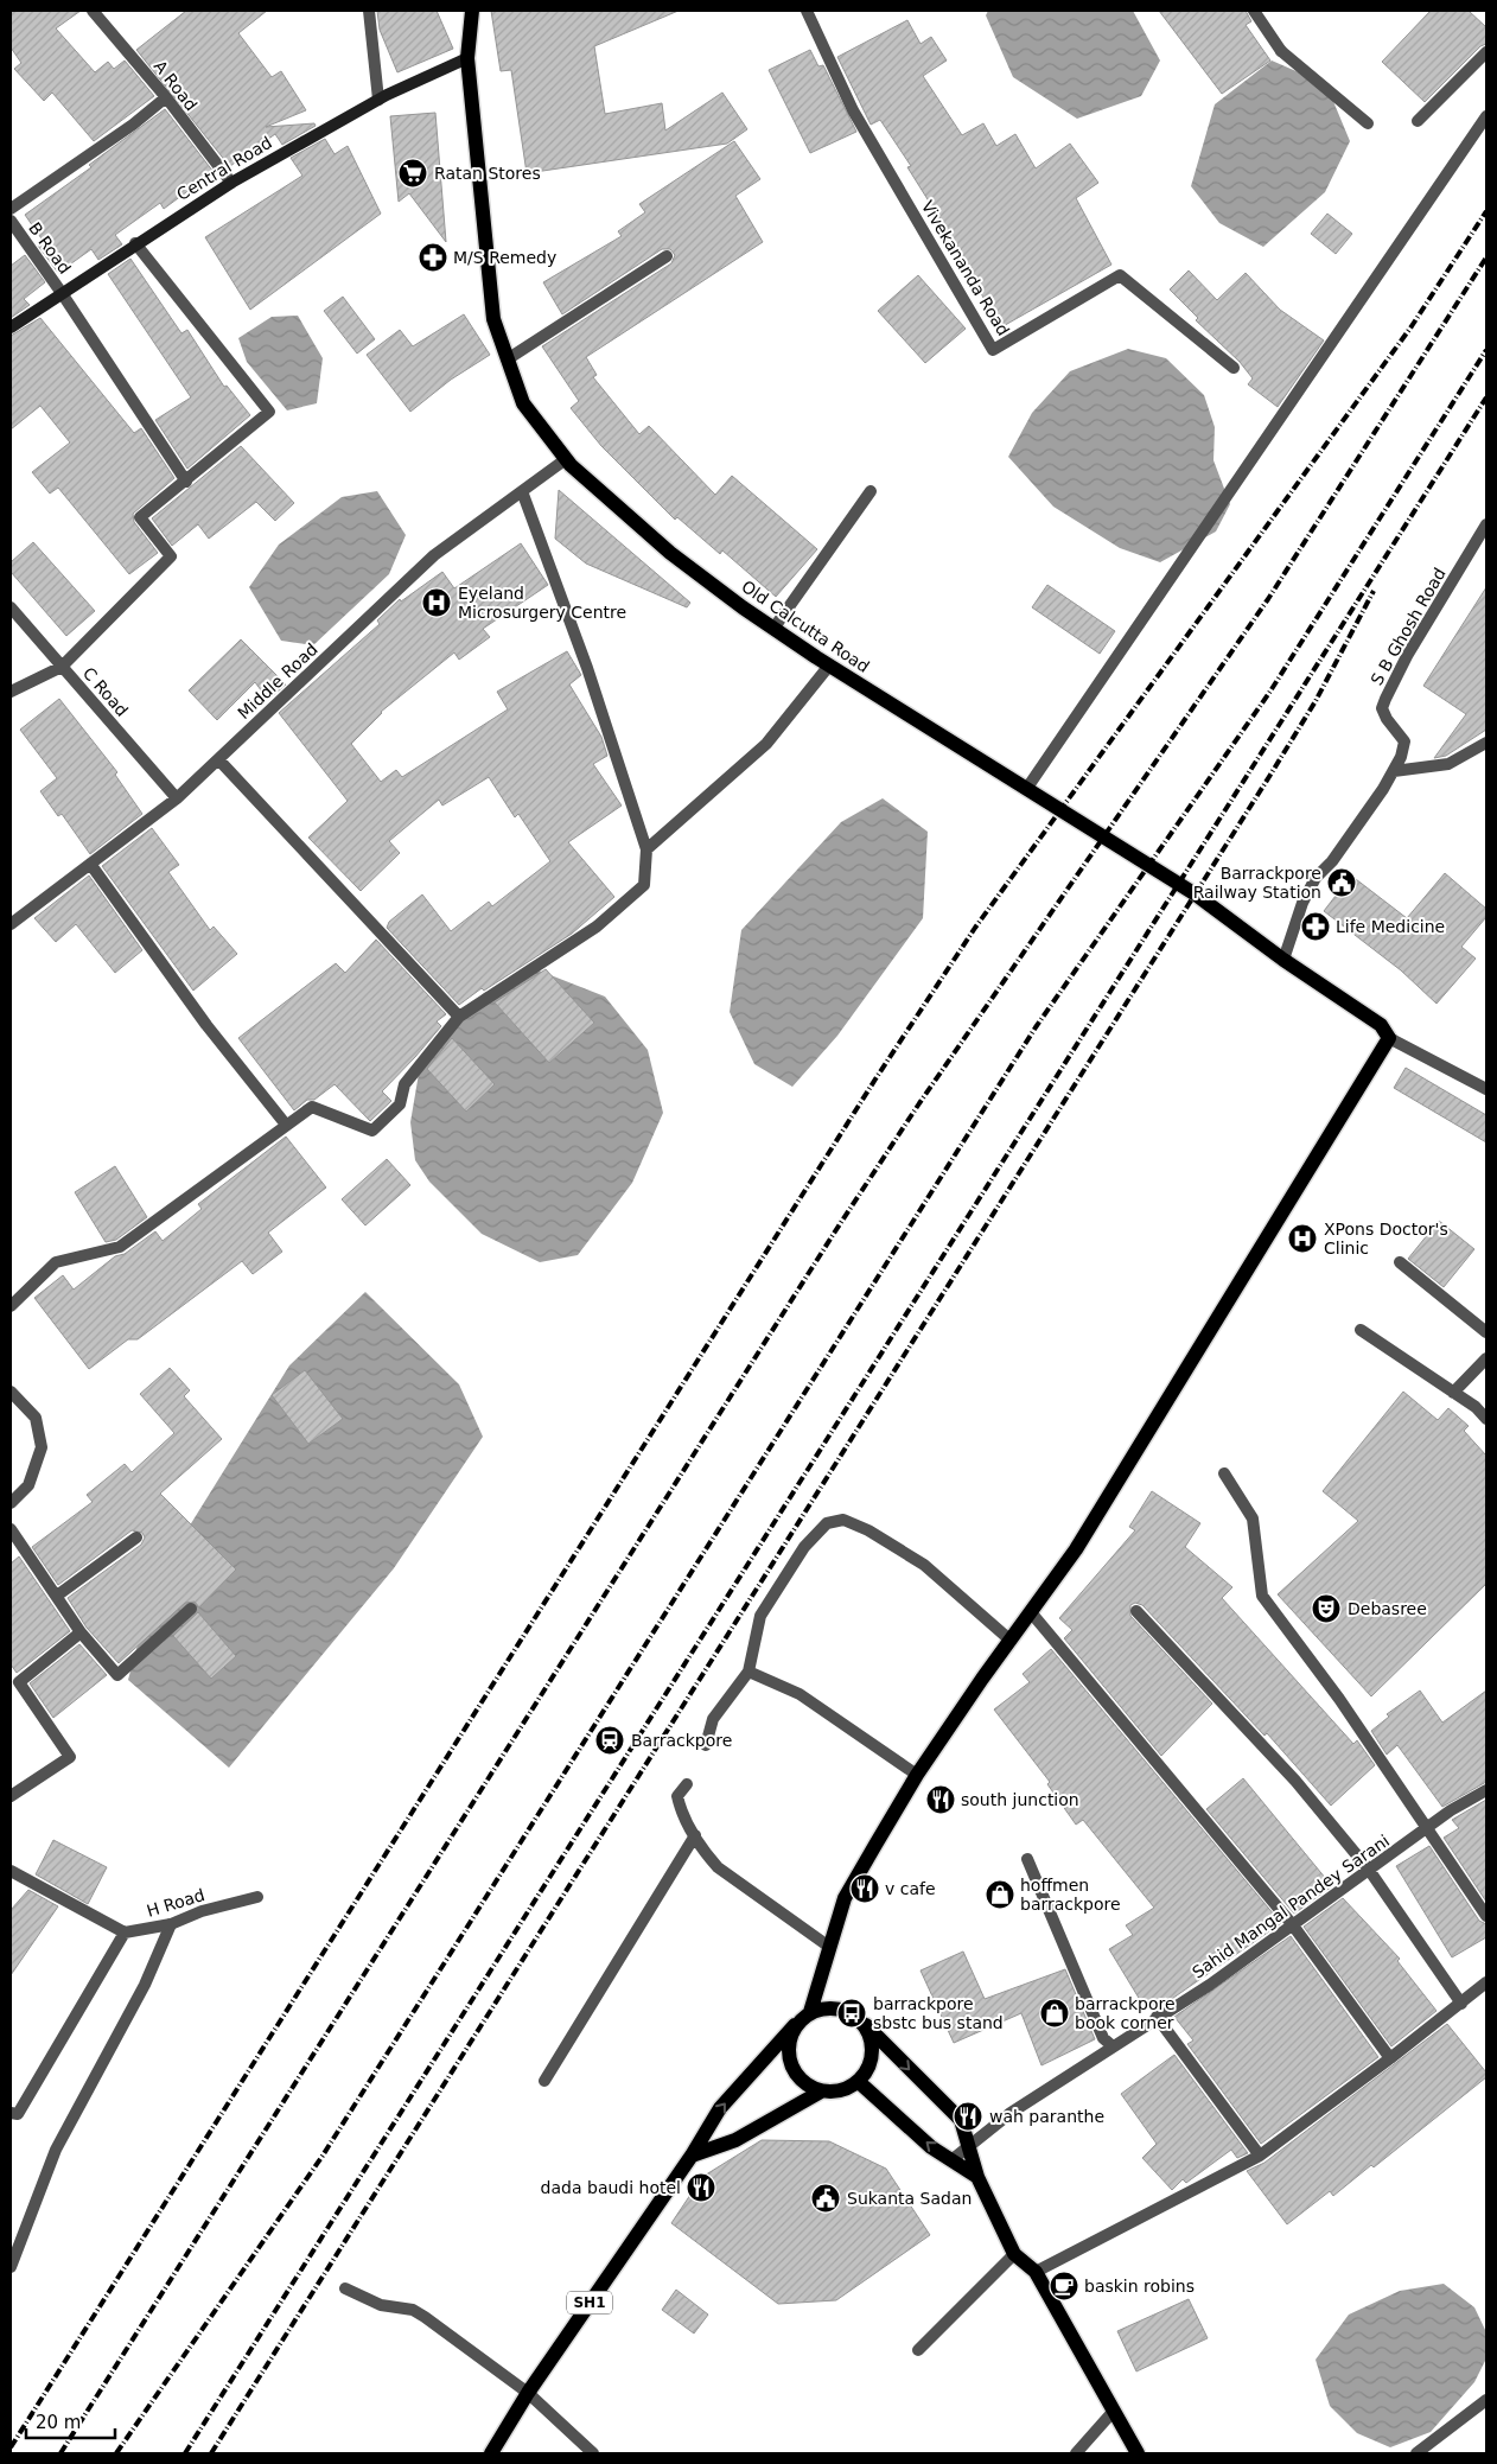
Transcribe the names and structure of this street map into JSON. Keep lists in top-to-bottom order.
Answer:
{
  "streets": {
    "main road": ["Old Calcutta Road", "SH1"],
    "street": [
      "A Road",
      "Central Road",
      "B Road",
      "Vivekananda Road",
      "S B Ghosh Road",
      "Middle Road",
      "C Road",
      "H Road",
      "Sahid Mangal Pandey Sarani"
    ]
  },
  "crossings": [
    ["A Road", "Central Road"],
    ["Central Road", "B Road"],
    ["Central Road", "Old Calcutta Road"],
    ["Old Calcutta Road", "S B Ghosh Road"],
    ["Old Calcutta Road", "Middle Road"],
    ["Middle Road", "C Road"]
  ],
  "places": {
    "supermarket": ["Ratan Stores"],
    "pharmacy": ["M/S Remedy", "Life Medicine"],
    "hospital": ["Eyeland Microsurgery Centre", "XPons Doctor's Clinic"],
    "public building": ["Barrackpore Railway Station", "Sukanta Sadan"],
    "theatre": ["Debasree"],
    "station": ["Barrackpore"],
    "restaurant": [
      "south junction",
      "v cafe",
      "wah paranthe",
      "dada baudi hotel"
    ],
    "shop": ["hoffmen barrackpore", "barrackpore book corner"],
    "bus stop": ["barrackpore sbstc bus stand"],
    "cafe": ["baskin robins"]
  },
  "scale_bar": "20 m"
}
